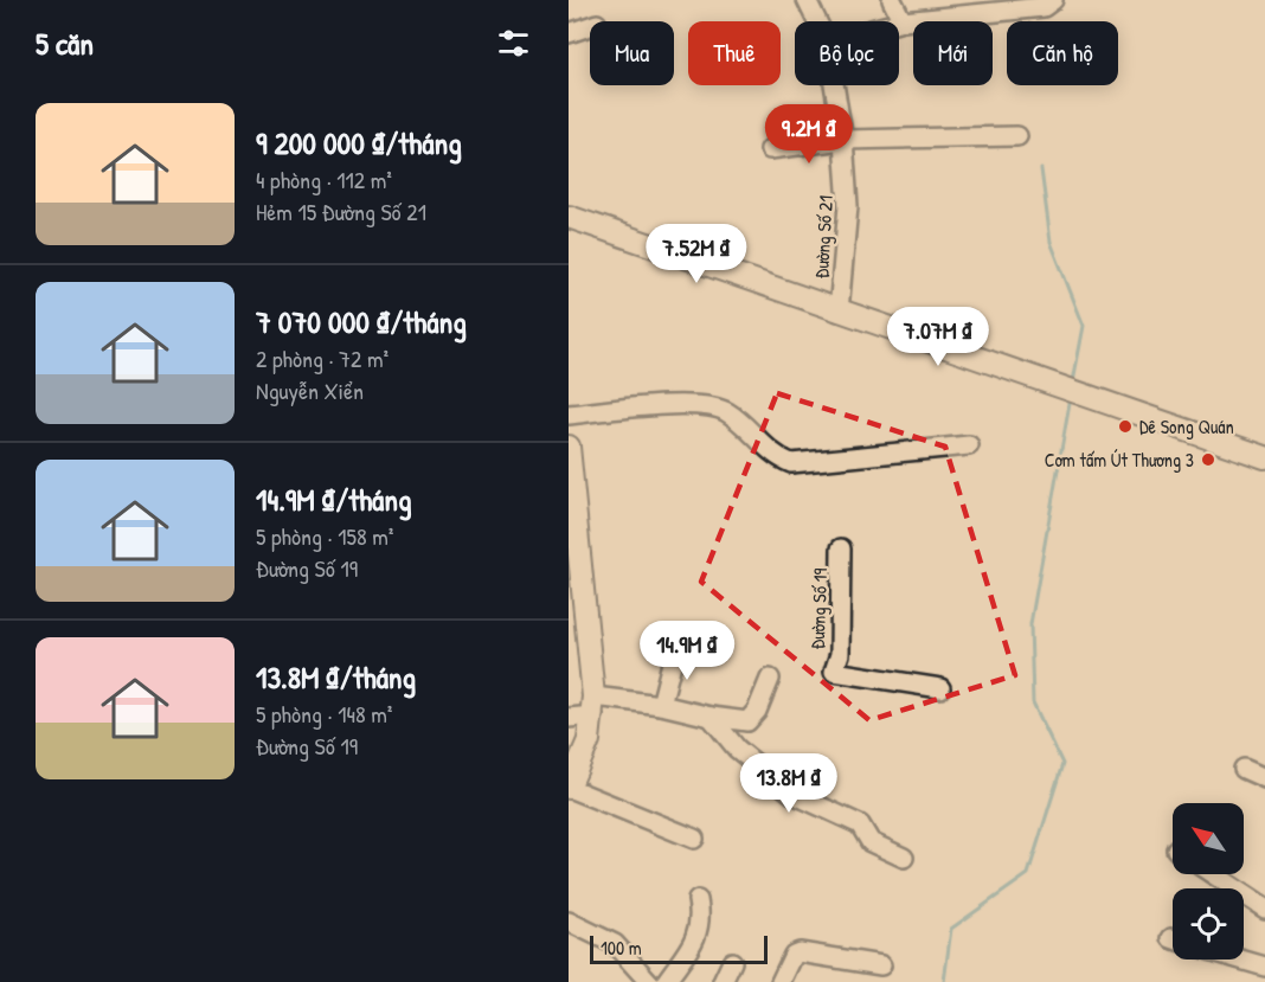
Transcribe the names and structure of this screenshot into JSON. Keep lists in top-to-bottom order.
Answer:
{
  "streets": {
    "street": ["Đường Số 21", "Đường Số 19"]
  },
  "places": ["Dê Song Quán", "Cơm tấm Út Thương 3"],
  "scale_bar": "100 m",
  "north": "top left",
  "page": {
    "heading": "5 căn",
    "chip": [
      "Mua",
      "Thuê",
      "Bộ lọc",
      "Mới",
      "Căn hộ"
    ],
    "list": [
      {
        "name": "9 200 000 ₫/tháng",
        "note": "4 phòng · 112 m² · Hẻm 15 Đường Số 21"
      },
      {
        "name": "7 070 000 ₫/tháng",
        "note": "2 phòng · 72 m² · Nguyễn Xiển"
      },
      {
        "name": "14.9M ₫/tháng",
        "note": "5 phòng · 158 m² · Đường Số 19"
      },
      {
        "name": "13.8M ₫/tháng",
        "note": "5 phòng · 148 m² · Đường Số 19"
      }
    ],
    "price": [
      "9.2M ₫",
      "7.52M ₫",
      "7.07M ₫",
      "14.9M ₫",
      "13.8M ₫"
    ],
    "scale": "100 m"
  }
}
